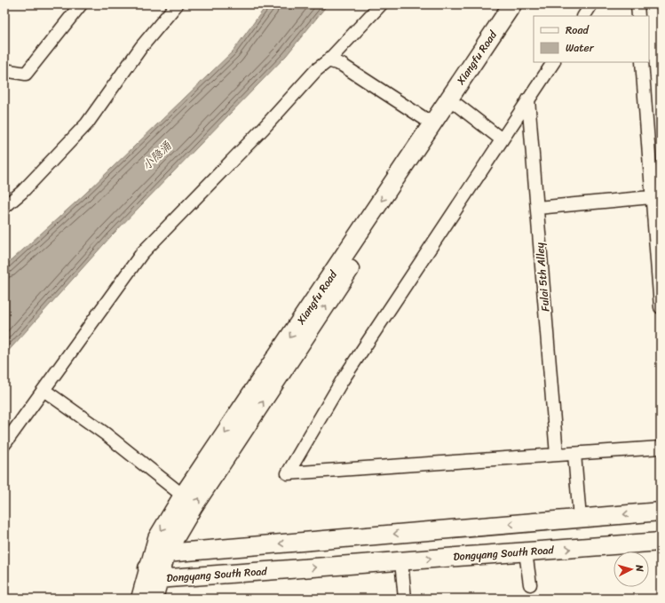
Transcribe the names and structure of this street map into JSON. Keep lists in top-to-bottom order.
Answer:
{
  "streets": {
    "street": ["Xiangfu Road", "Fulai 5th Alley", "Dongyang South Road"]
  },
  "crossings": [
    ["Xiangfu Road", "Dongyang South Road"]
  ],
  "water": ["小隐涌"],
  "legend": ["Road", "Water"],
  "north": "right"
}
